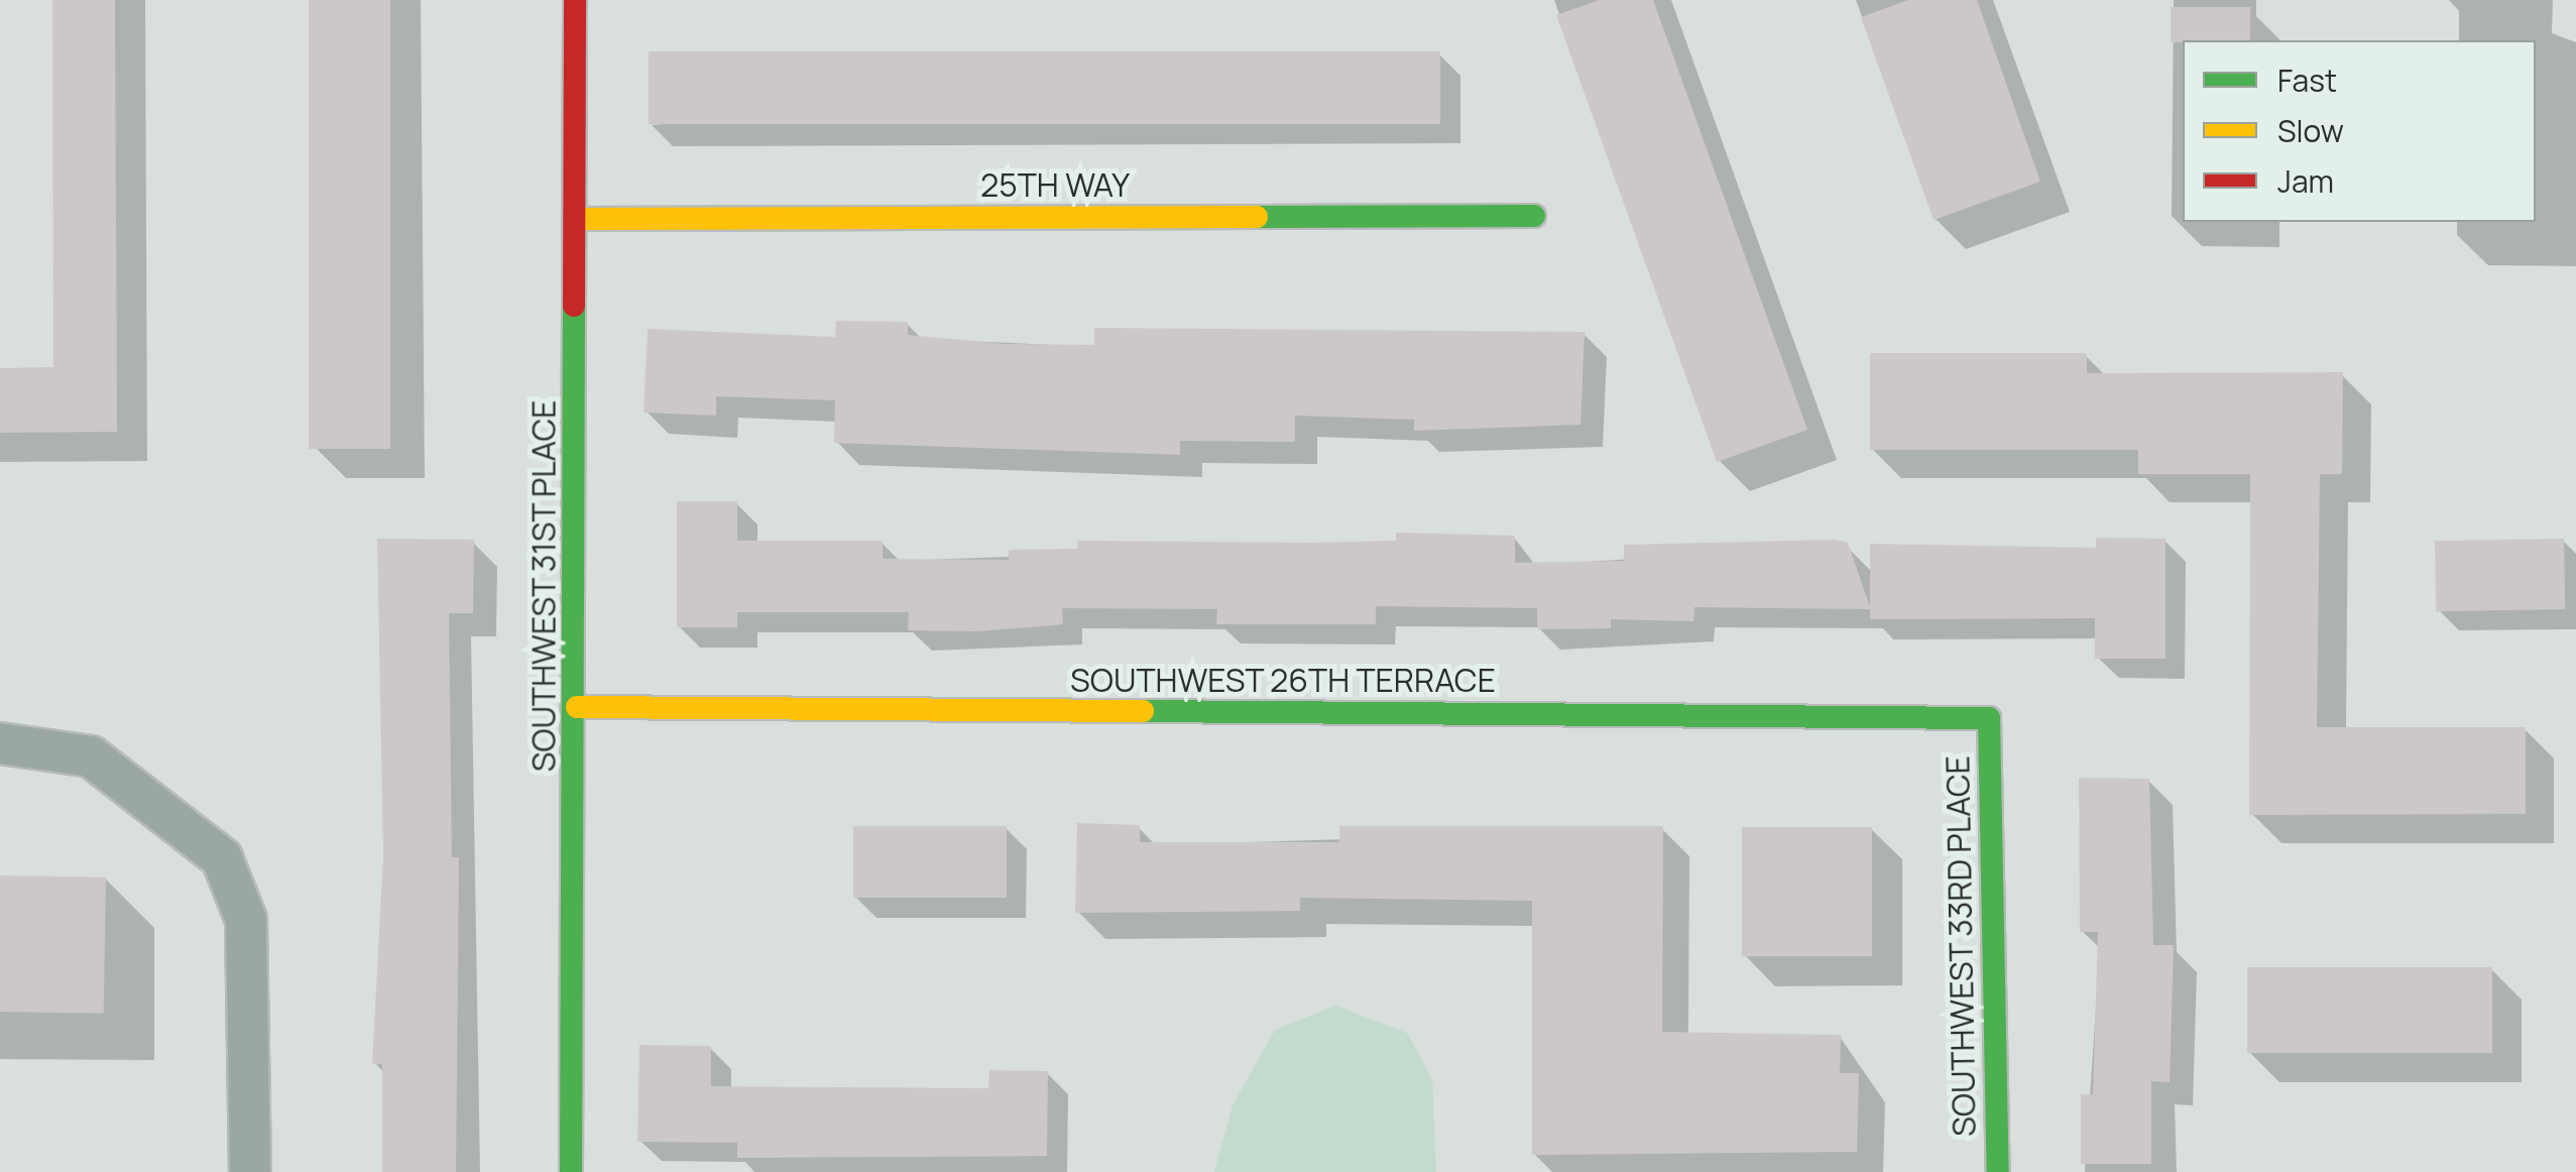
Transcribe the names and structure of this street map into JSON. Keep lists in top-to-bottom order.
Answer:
{
  "streets": {
    "street": [
      "25TH WAY",
      "SOUTHWEST 31ST PLACE",
      "SOUTHWEST 26TH TERRACE",
      "SOUTHWEST 33RD PLACE"
    ]
  },
  "crossings": [
    ["25TH WAY", "SOUTHWEST 31ST PLACE"],
    ["SOUTHWEST 31ST PLACE", "SOUTHWEST 26TH TERRACE"],
    ["SOUTHWEST 26TH TERRACE", "SOUTHWEST 33RD PLACE"]
  ],
  "legend": ["Fast", "Slow", "Jam"]
}
